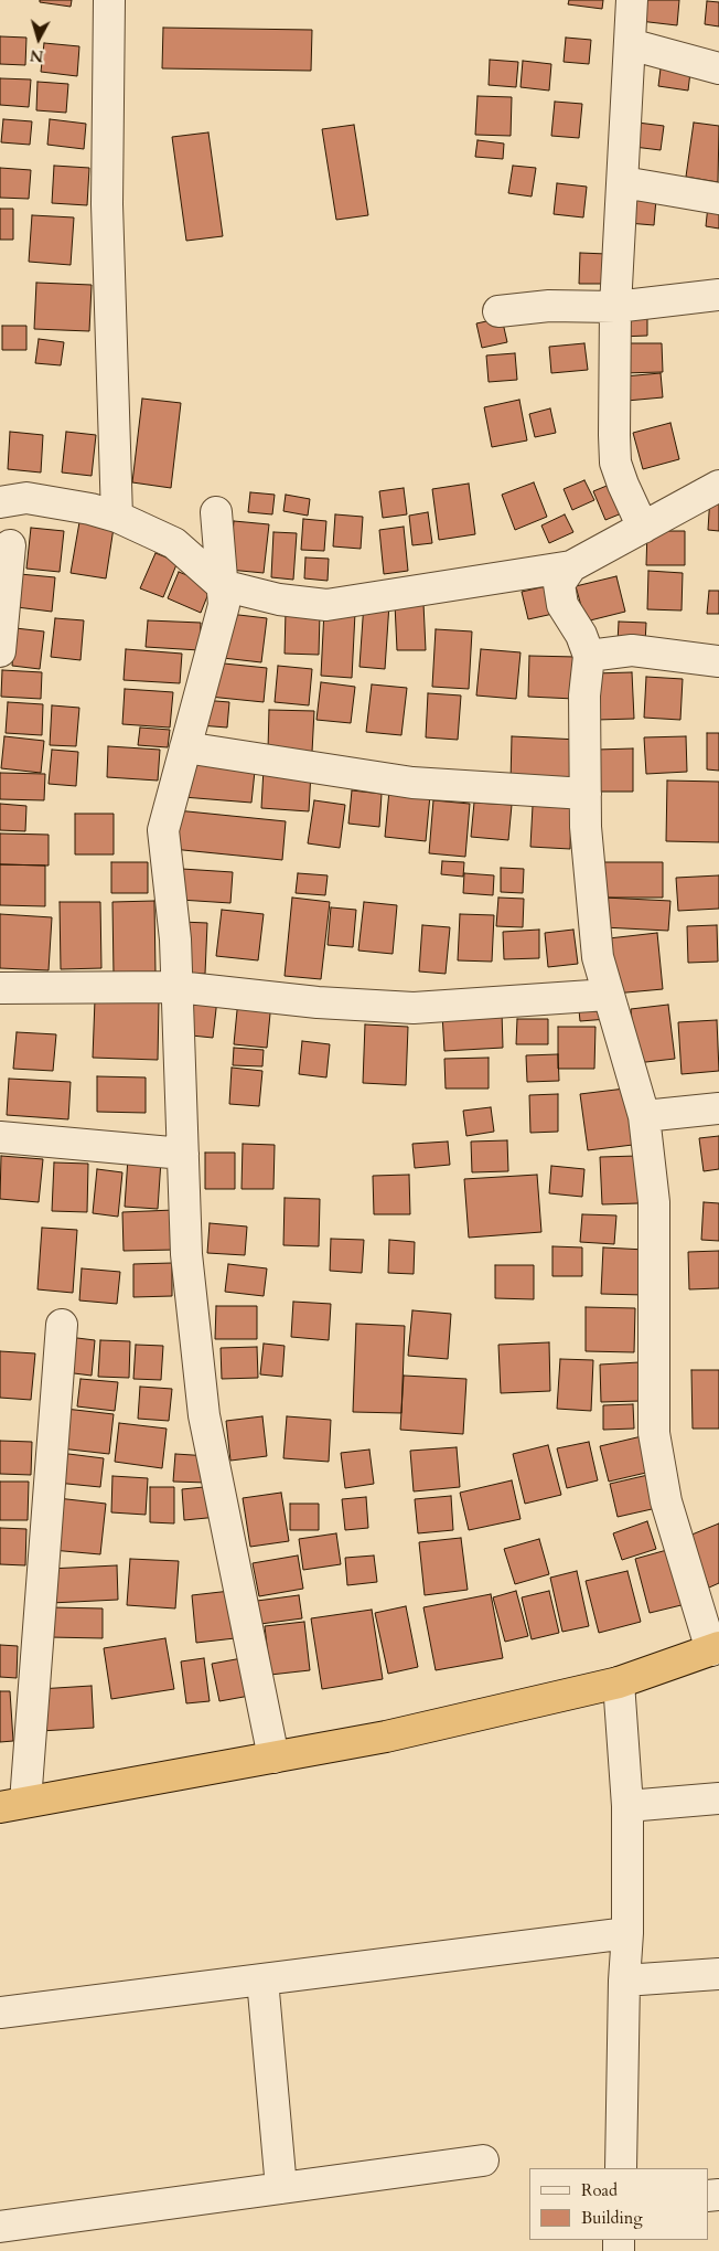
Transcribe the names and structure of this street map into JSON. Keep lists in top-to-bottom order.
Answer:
{
  "legend": ["Road", "Building"],
  "north": "bottom"
}
